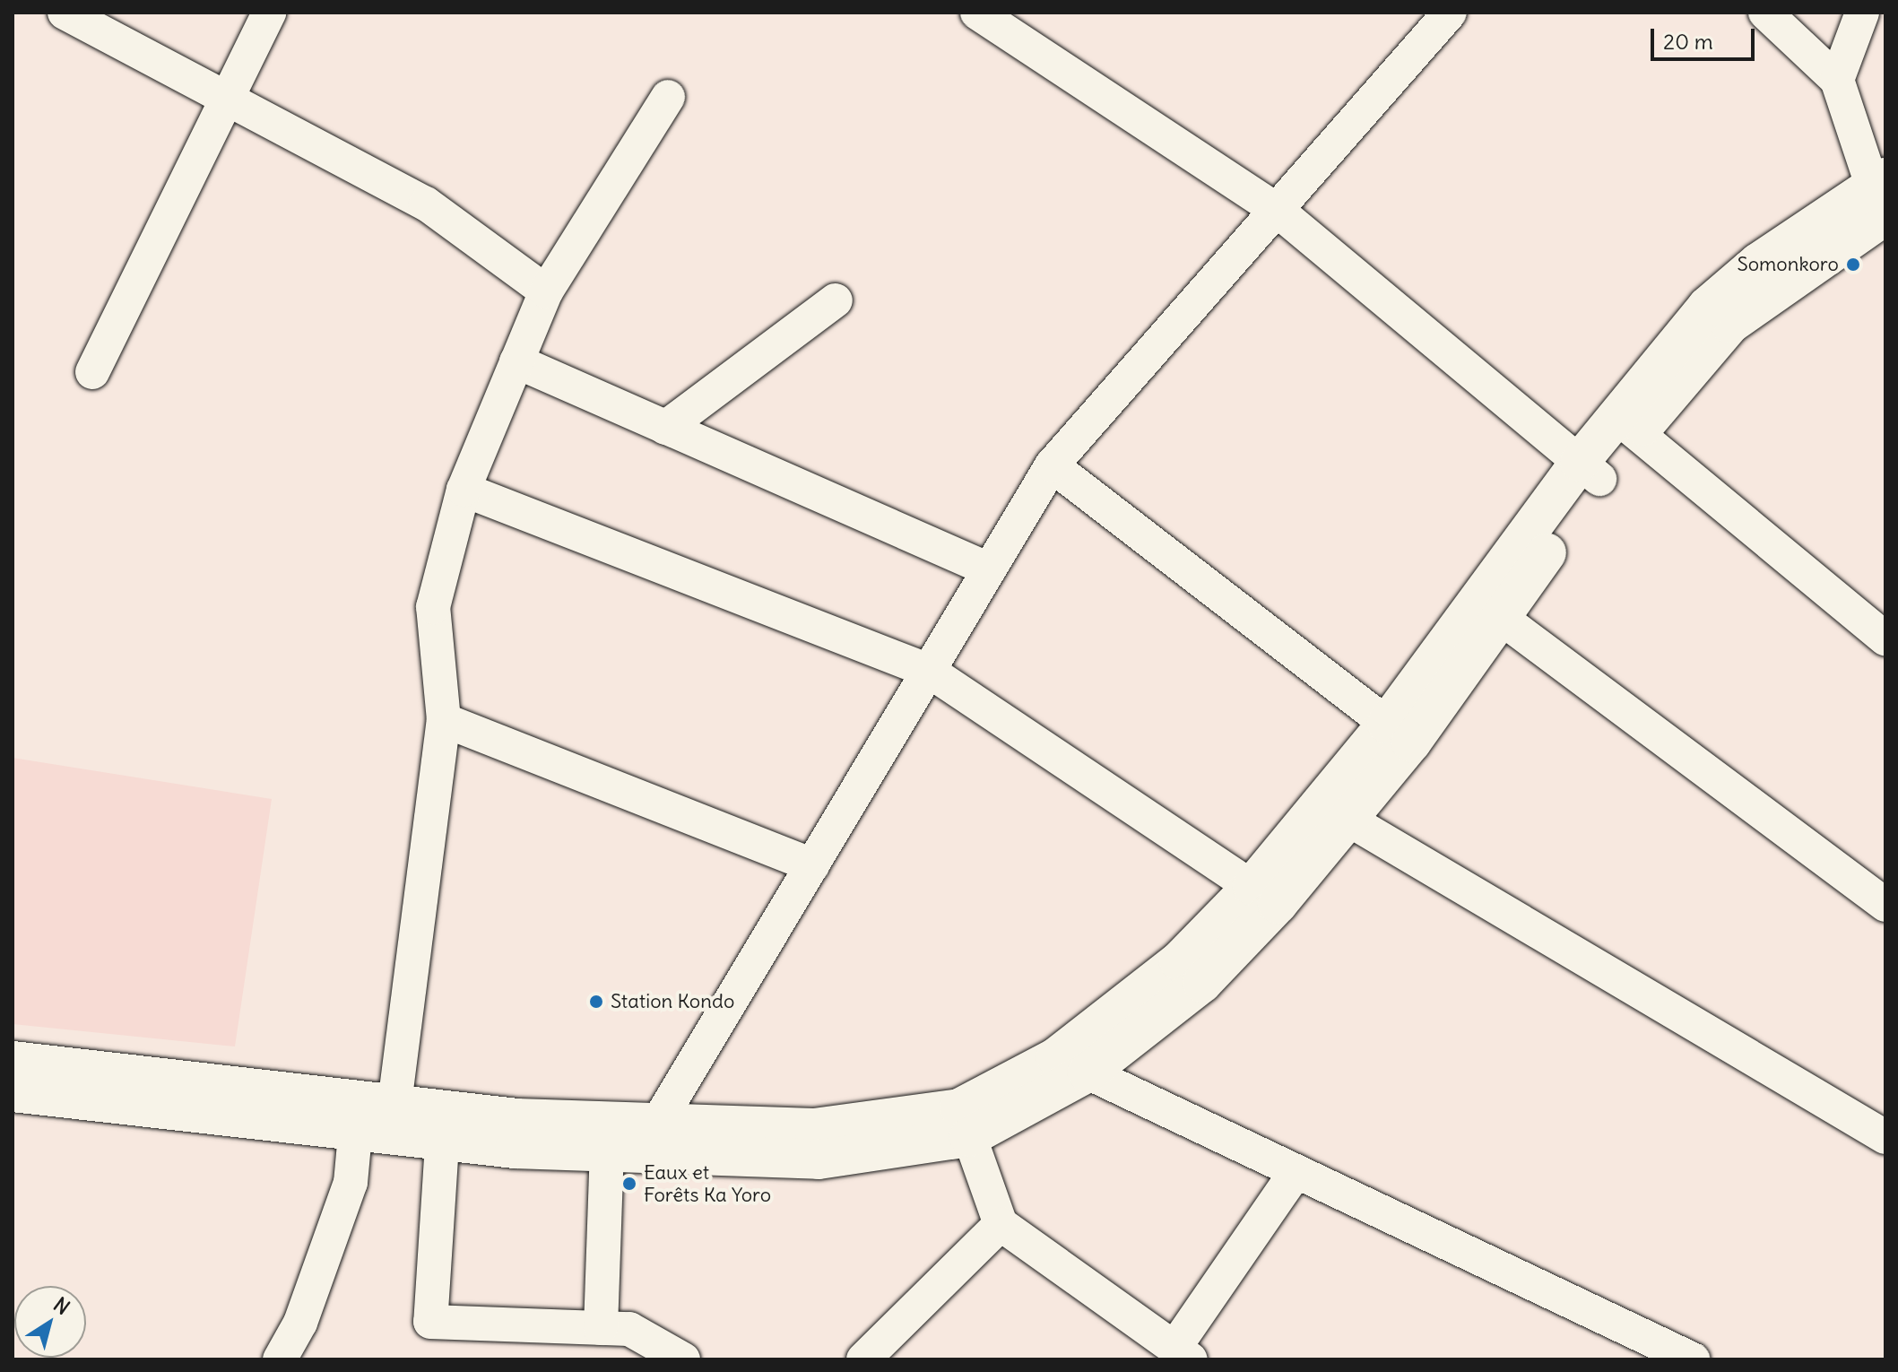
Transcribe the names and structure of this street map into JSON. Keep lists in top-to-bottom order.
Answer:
{
  "places": ["Somonkoro", "Station Kondo", "Eaux et Forêts Ka Yoro"],
  "scale_bar": "20 m",
  "north": "top right"
}
